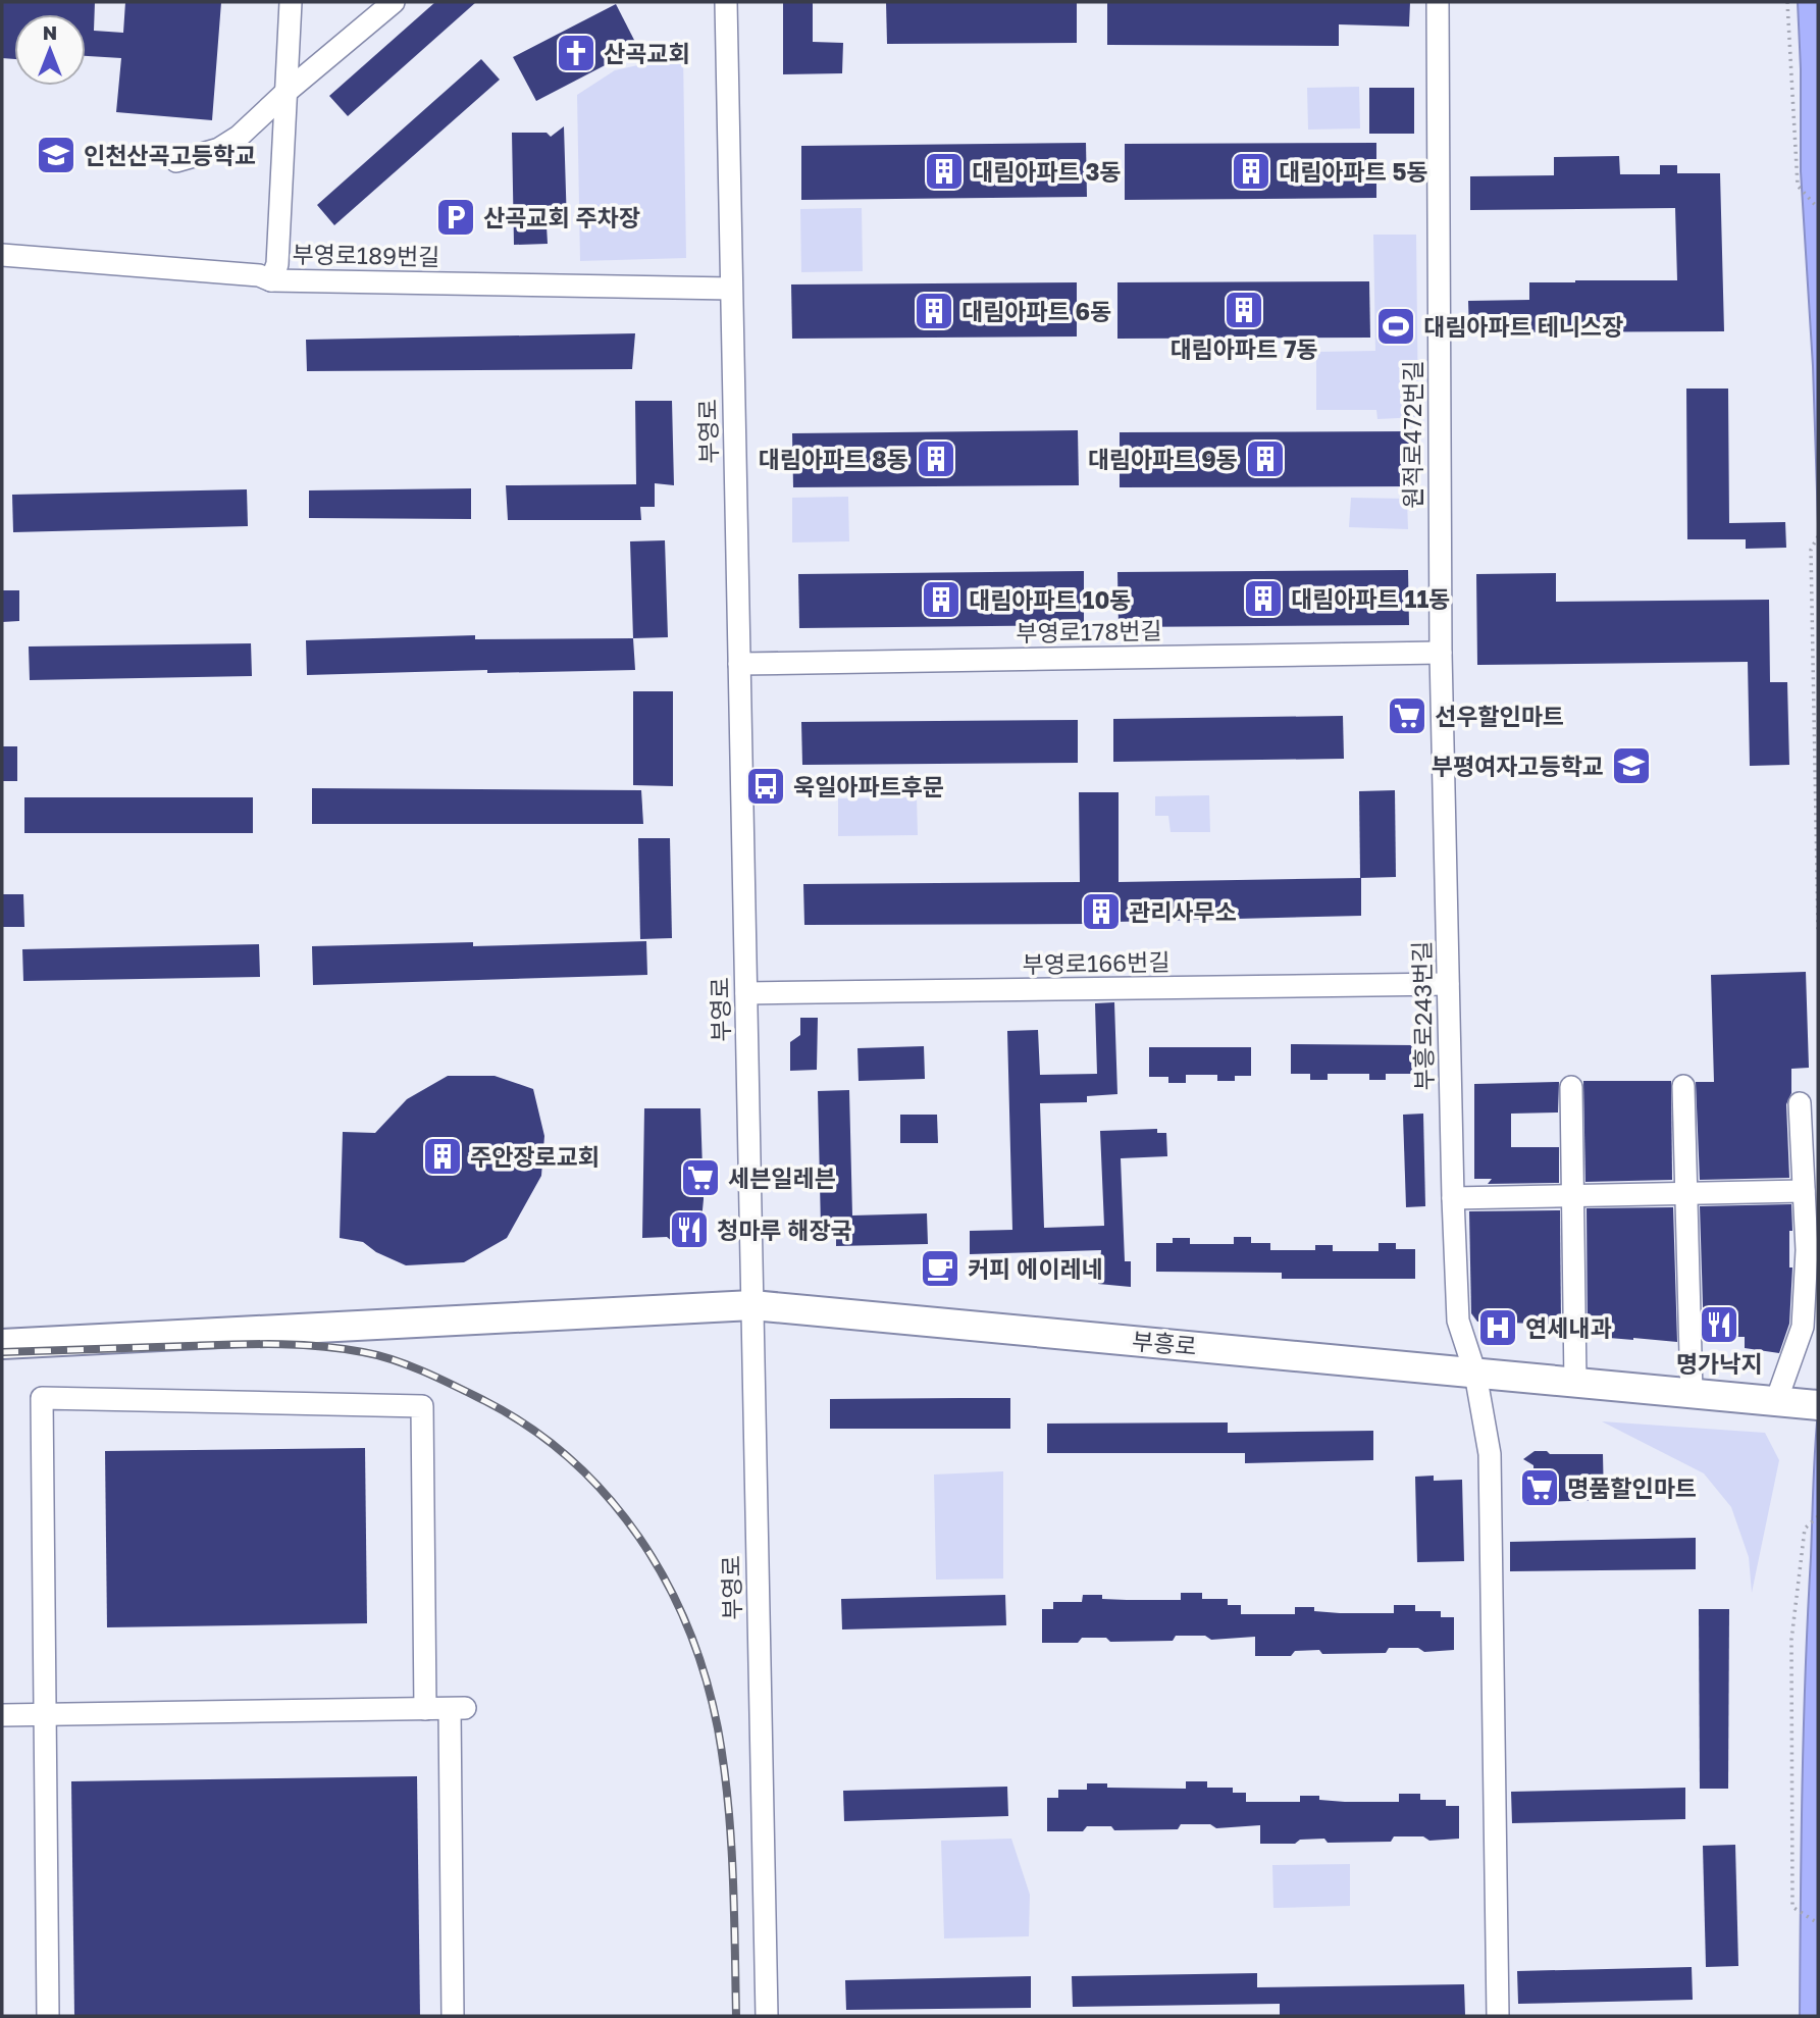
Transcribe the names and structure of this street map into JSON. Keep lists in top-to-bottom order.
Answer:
{
  "streets": {
    "main road": ["부흥로"],
    "street": [
      "부영로189번길",
      "부영로",
      "원적로472번길",
      "부영로178번길",
      "부영로166번길",
      "부흥로243번길"
    ]
  },
  "crossings": [
    ["부영로189번길", "부영로"],
    ["부영로", "부영로178번길"],
    ["부영로", "부영로166번길"],
    ["부영로", "부흥로"],
    ["원적로472번길", "부영로178번길"],
    ["원적로472번길", "부흥로243번길"],
    ["부영로178번길", "부흥로243번길"],
    ["부영로166번길", "부흥로243번길"],
    ["부흥로243번길", "부흥로"]
  ],
  "places": {
    "church": ["산곡교회"],
    "school or university": ["인천산곡고등학교", "부평여자고등학교"],
    "building": [
      "대림아파트 3동",
      "대림아파트 5동",
      "대림아파트 7동",
      "대림아파트 6동",
      "대림아파트 8동",
      "대림아파트 9동",
      "대림아파트 11동",
      "대림아파트 10동",
      "관리사무소",
      "주안장로교회"
    ],
    "parking": ["산곡교회 주차장"],
    "sports": ["대림아파트 테니스장"],
    "supermarket": ["선우할인마트", "세븐일레븐", "명품할인마트"],
    "bus stop": ["욱일아파트후문"],
    "restaurant": ["청마루 해장국", "명가낙지"],
    "cafe": ["커피 에이레네"],
    "hospital": ["연세내과"]
  },
  "north": "top"
}
